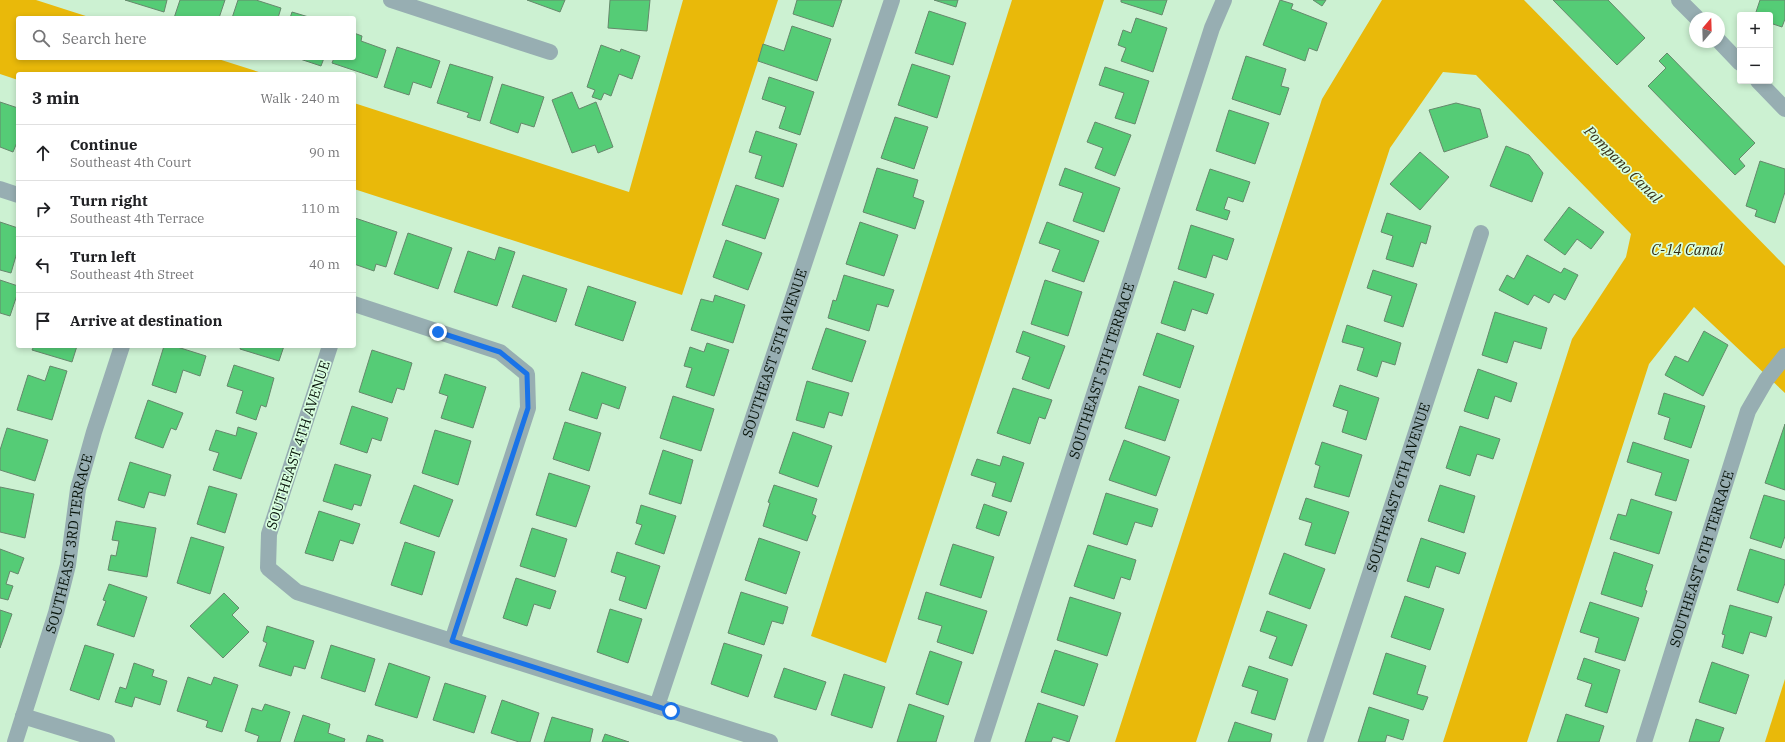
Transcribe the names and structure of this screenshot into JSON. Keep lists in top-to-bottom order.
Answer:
{
  "streets": {
    "street": [
      "SOUTHEAST 5TH AVENUE",
      "SOUTHEAST 5TH TERRACE",
      "SOUTHEAST 4TH AVENUE",
      "SOUTHEAST 6TH AVENUE",
      "SOUTHEAST 3RD TERRACE",
      "SOUTHEAST 6TH TERRACE"
    ]
  },
  "water": ["Pompano Canal", "C-14 Canal"],
  "north": "top",
  "page": {
    "map_buttons": ["+", "−"],
    "search": "Search here",
    "heading": ["3 min", "Walk · 240 m"],
    "list": [
      ["Continue", "Southeast 4th Court", "90 m"],
      ["Turn right", "Southeast 4th Terrace", "110 m"],
      ["Turn left", "Southeast 4th Street", "40 m"],
      "Arrive at destination"
    ]
  }
}
